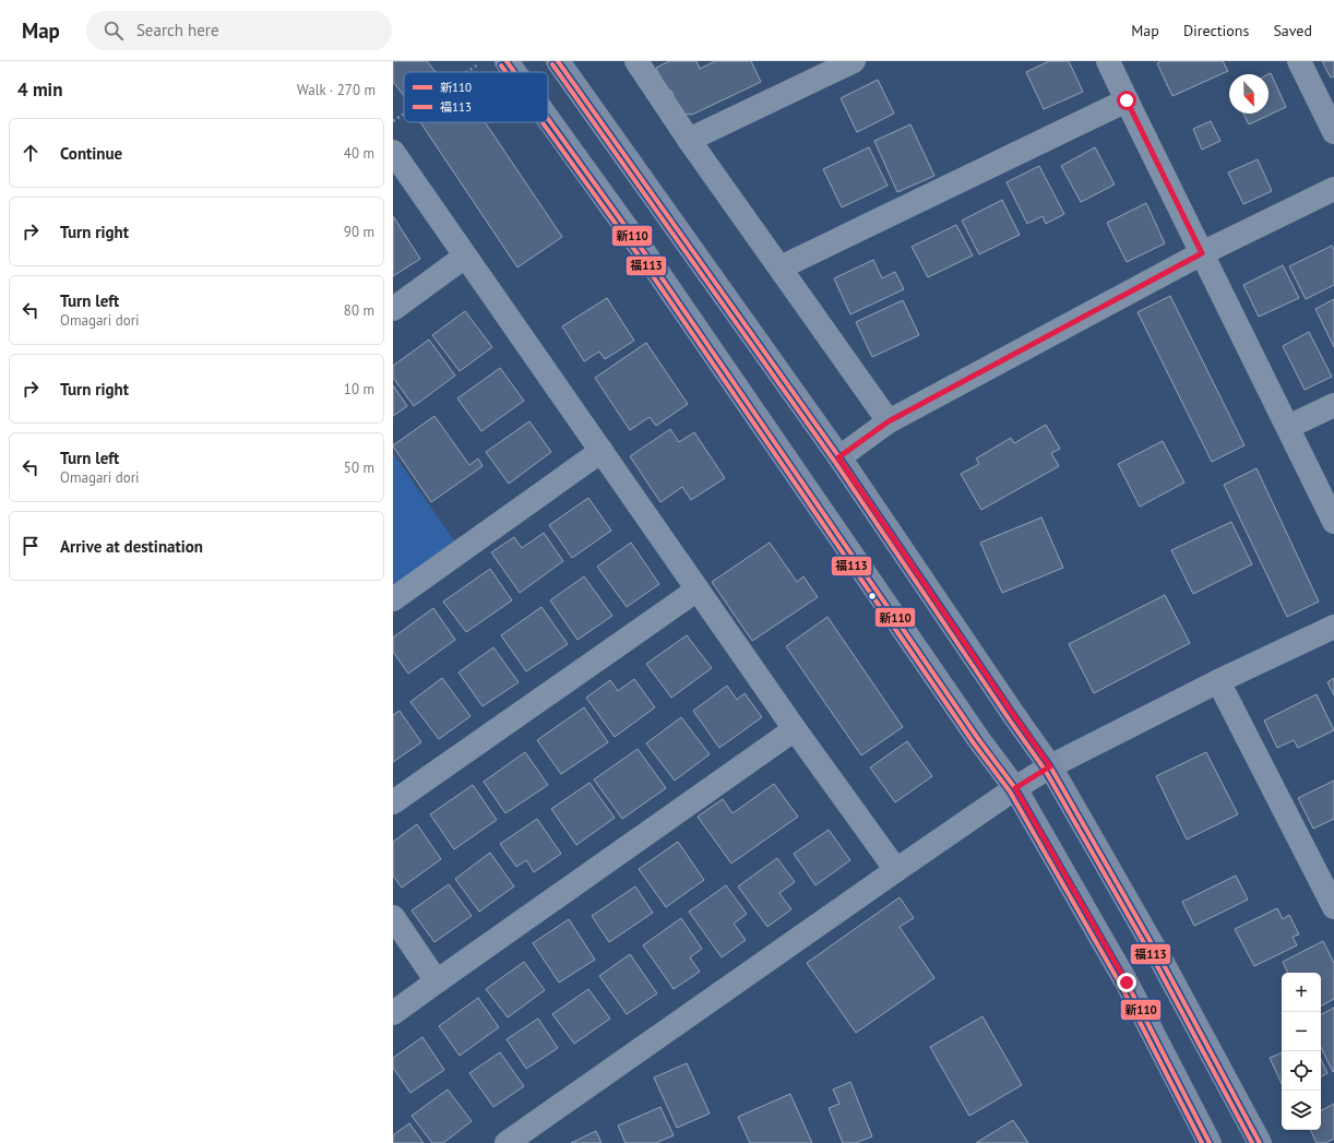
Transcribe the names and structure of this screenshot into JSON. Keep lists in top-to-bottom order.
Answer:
{
  "lines": ["transit line 新110", "transit line 福113"],
  "legend": ["新110", "福113"],
  "north": "bottom",
  "page": {
    "header": "Map",
    "search": "Search here",
    "nav": ["Map", "Directions", "Saved"],
    "heading": ["4 min", "Walk · 270 m"],
    "list": [
      ["Continue", "40 m"],
      ["Turn right", "90 m"],
      ["Turn left", "Omagari dori", "80 m"],
      ["Turn right", "10 m"],
      ["Turn left", "Omagari dori", "50 m"],
      "Arrive at destination"
    ],
    "map_buttons": ["+", "−"]
  }
}
